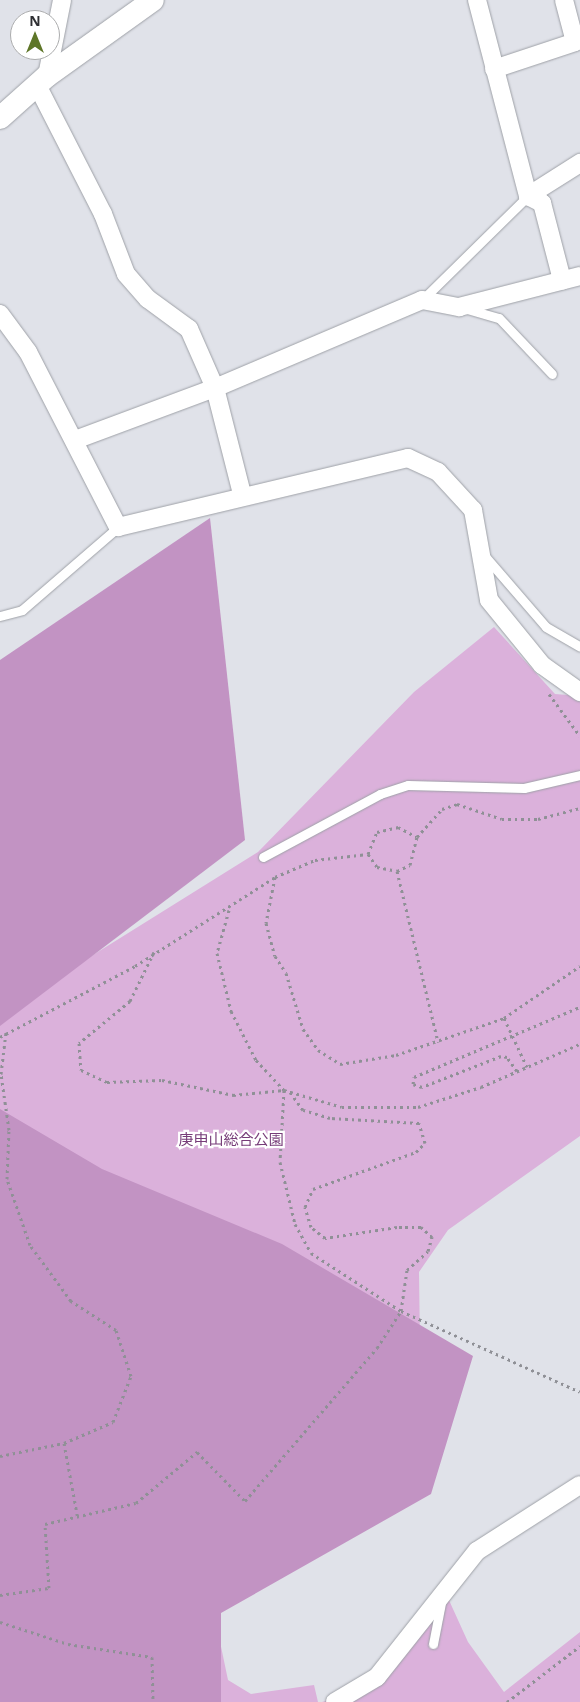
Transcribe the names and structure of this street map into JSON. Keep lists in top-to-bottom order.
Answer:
{
  "parks": ["庚申山総合公園"],
  "north": "top"
}
